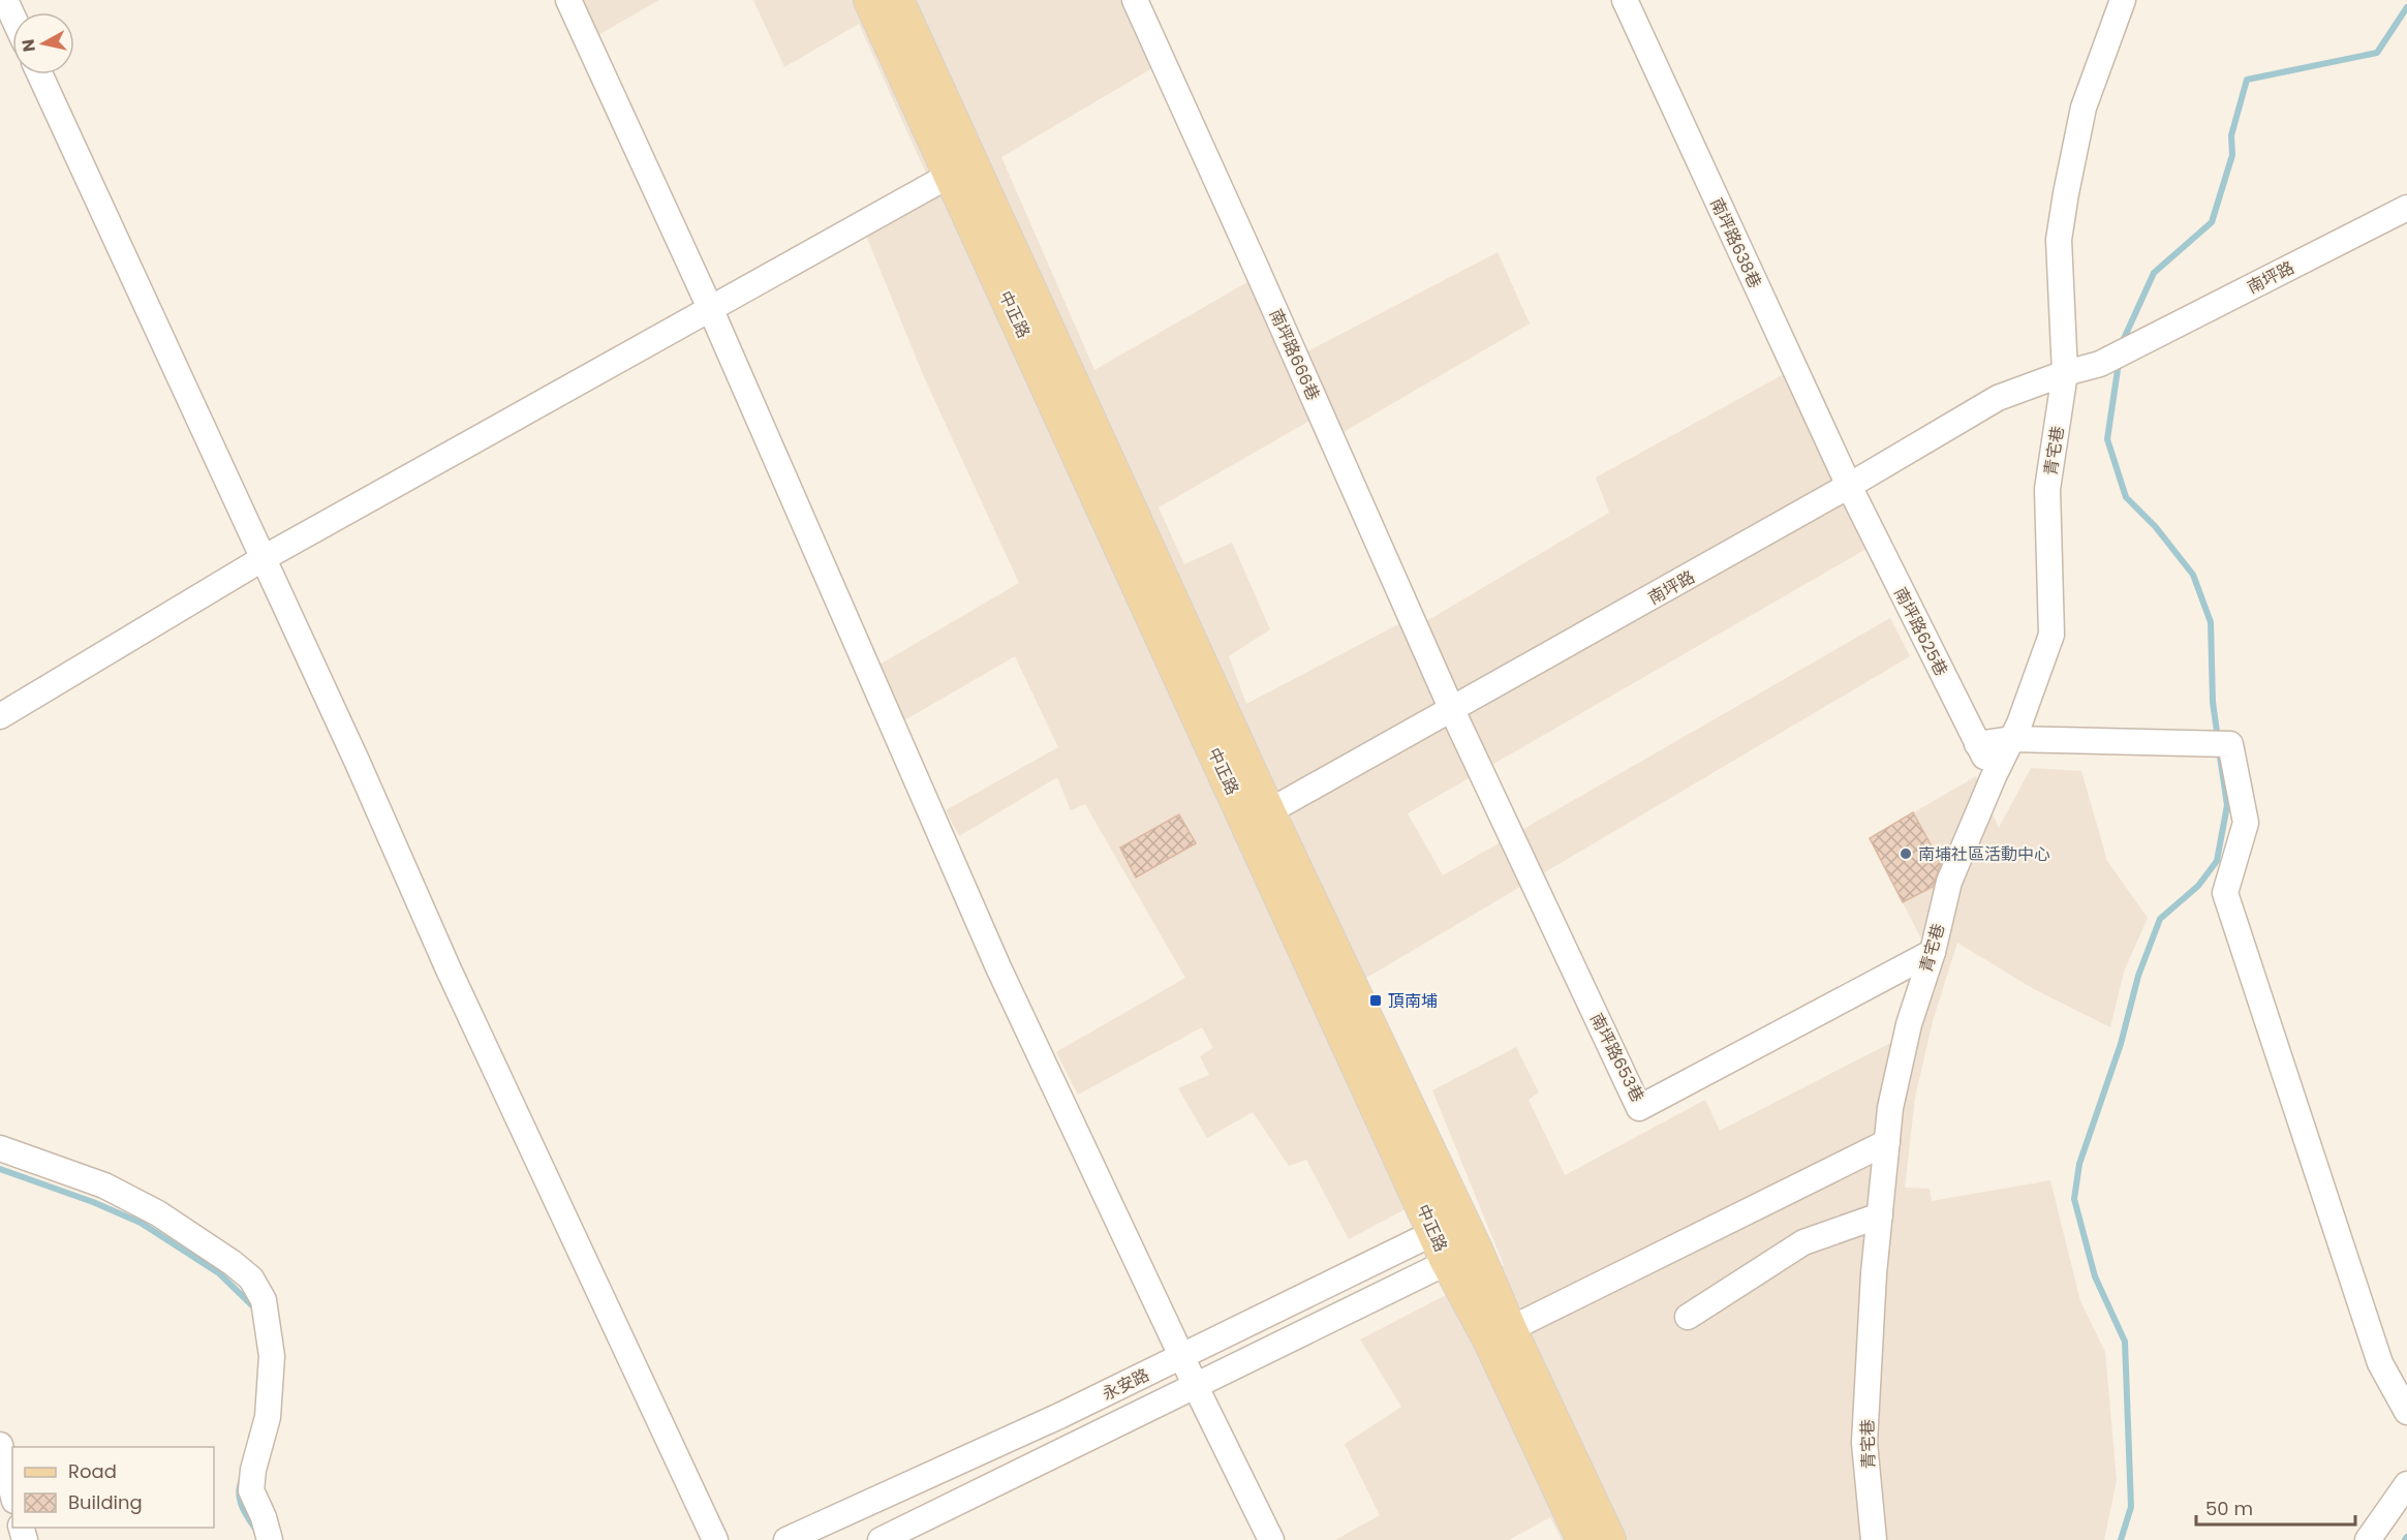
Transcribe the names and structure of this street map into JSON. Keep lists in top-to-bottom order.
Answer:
{
  "streets": {
    "main road": ["中正路"],
    "street": [
      "南坪路638巷",
      "南坪路",
      "南坪路666巷",
      "青宅巷",
      "南坪路625巷",
      "南坪路653巷",
      "永安路"
    ]
  },
  "crossings": [
    ["南坪路638巷", "南坪路"],
    ["南坪路638巷", "南坪路625巷"],
    ["南坪路", "中正路"],
    ["南坪路", "南坪路666巷"],
    ["南坪路", "青宅巷"],
    ["南坪路", "南坪路625巷"],
    ["南坪路", "南坪路653巷"],
    ["中正路", "永安路"],
    ["南坪路666巷", "南坪路653巷"],
    ["青宅巷", "南坪路625巷"],
    ["青宅巷", "南坪路653巷"]
  ],
  "places": {
    "other": ["南埔社區活動中心"],
    "transit": ["頂南埔"]
  },
  "legend": ["Road", "Building"],
  "scale_bar": "50 m",
  "north": "left"
}
